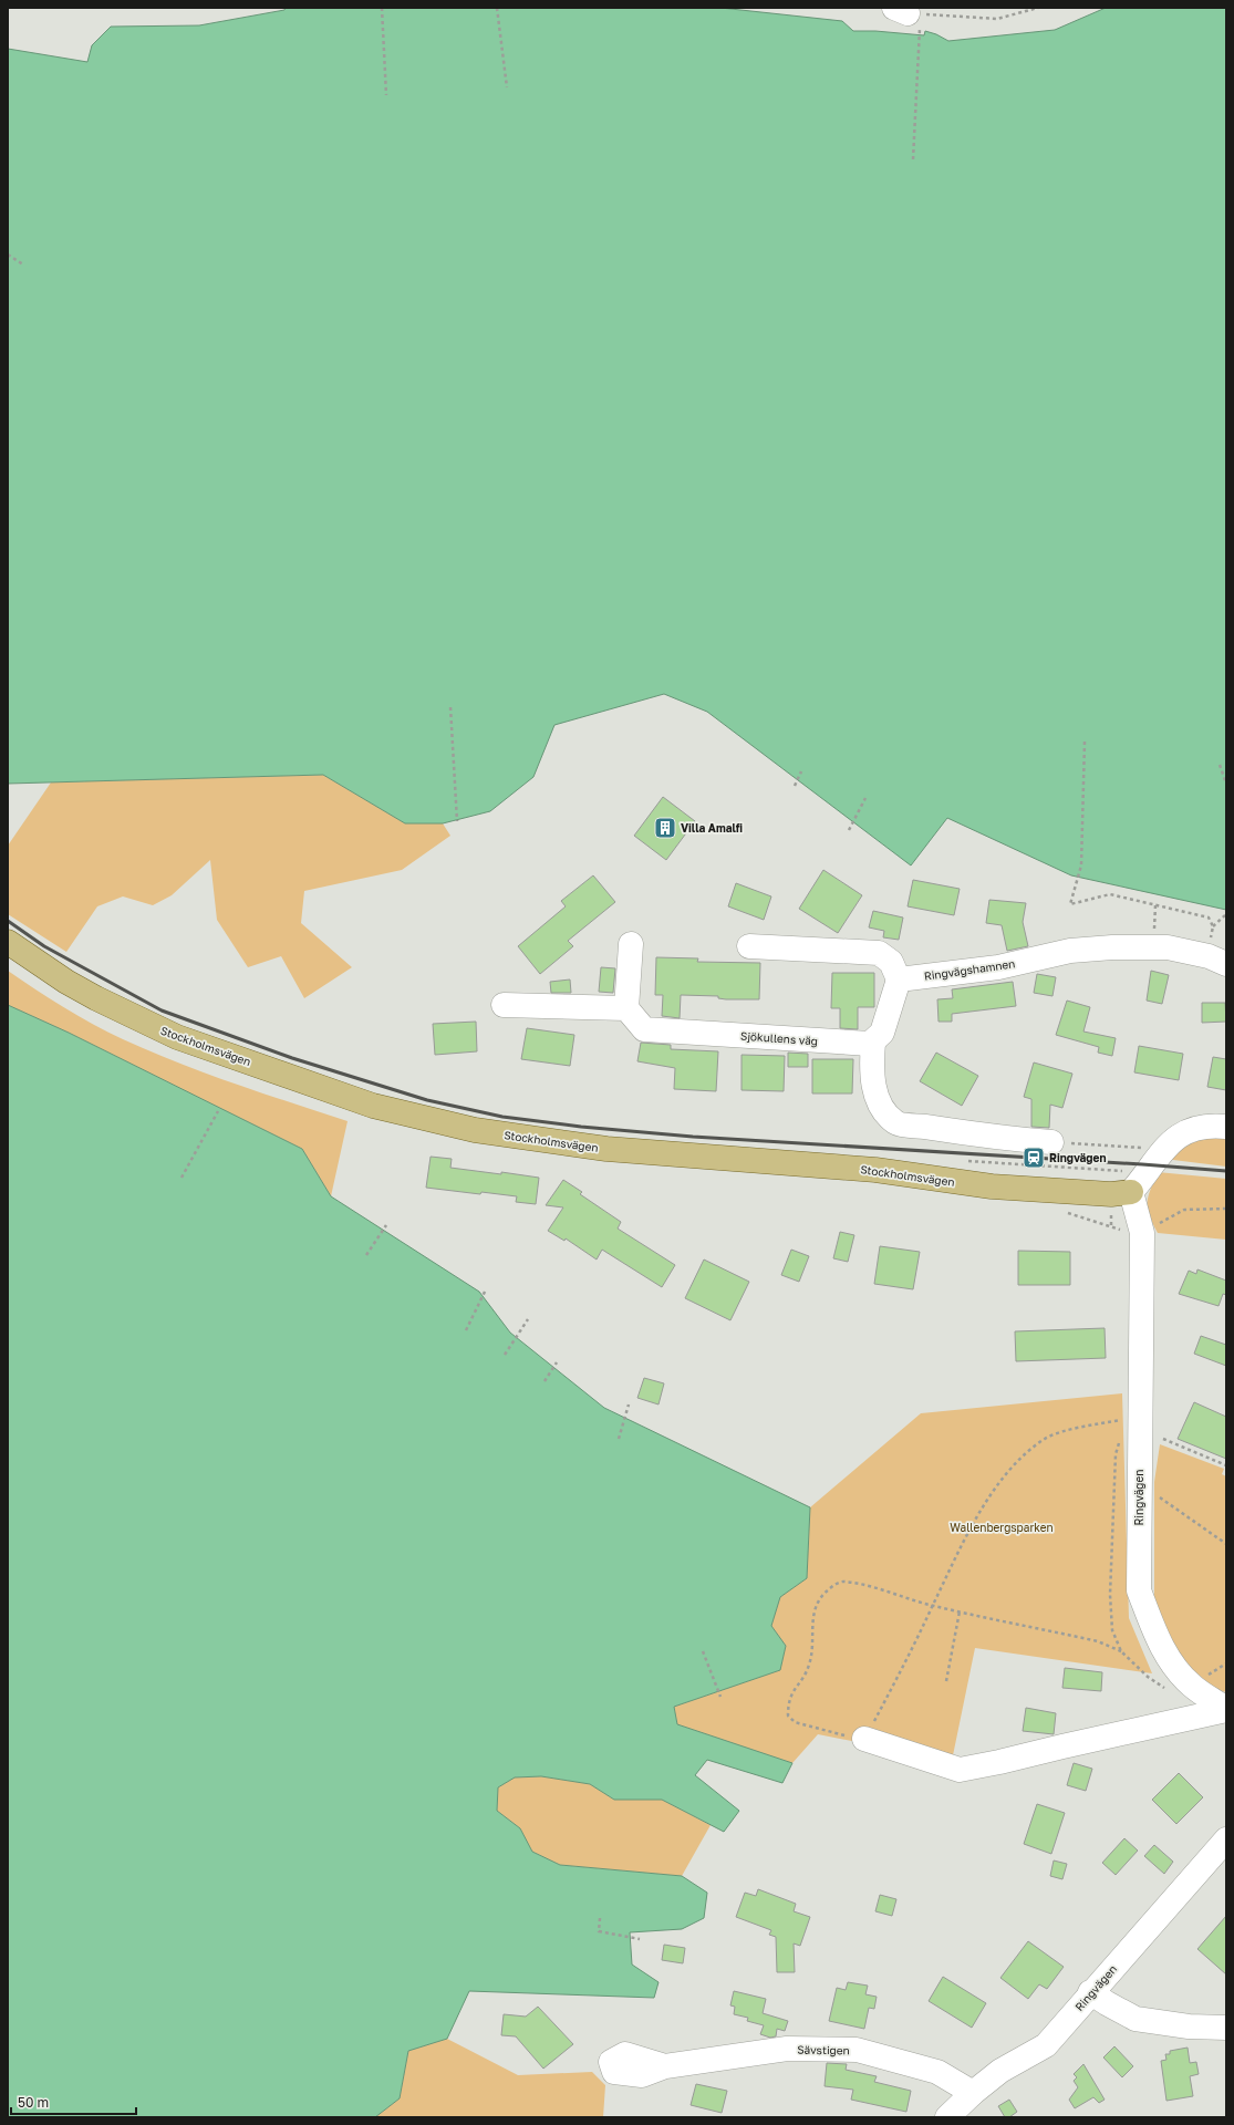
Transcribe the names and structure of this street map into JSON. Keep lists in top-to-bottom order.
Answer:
{
  "streets": {
    "main road": ["Stockholmsvägen"],
    "street": [
      "Ringvägshamnen",
      "Sjökullens väg",
      "Ringvägen",
      "Sävstigen"
    ]
  },
  "crossings": [
    ["Stockholmsvägen", "Ringvägen"],
    ["Ringvägen", "Sävstigen"]
  ],
  "parks": ["Wallenbergsparken"],
  "places": {
    "building": ["Villa Amalfi"],
    "station": ["Ringvägen"]
  },
  "scale_bar": "50 m"
}
